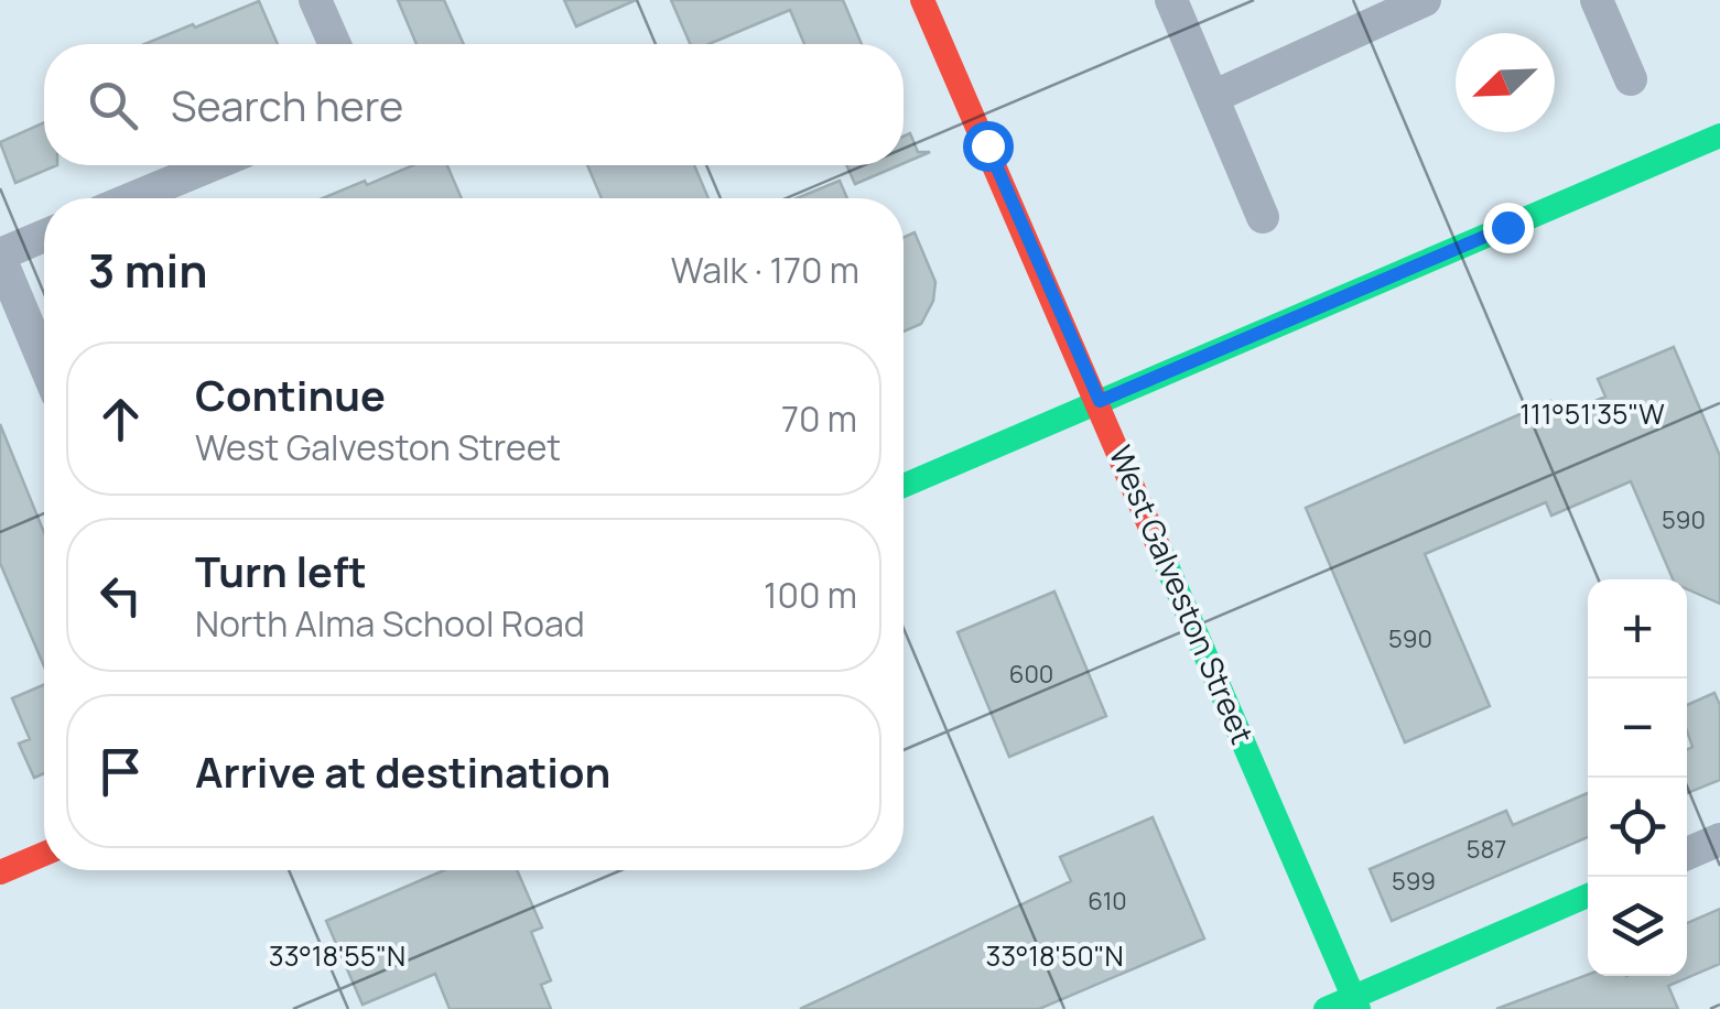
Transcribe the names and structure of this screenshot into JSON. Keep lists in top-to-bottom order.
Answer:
{
  "streets": {
    "street": ["West Galveston Street"]
  },
  "house_numbers": [
    "590",
    "590",
    "600",
    "587",
    "599",
    "610"
  ],
  "north": "bottom left",
  "page": {
    "search": "Search here",
    "heading": ["3 min", "Walk · 170 m"],
    "list": [
      ["Continue", "West Galveston Street", "70 m"],
      ["Turn left", "North Alma School Road", "100 m"],
      "Arrive at destination"
    ],
    "map_buttons": ["+", "−"]
  },
  "coordinates": ["111°51'35\"W", "33°18'55\"N", "33°18'50\"N"]
}
